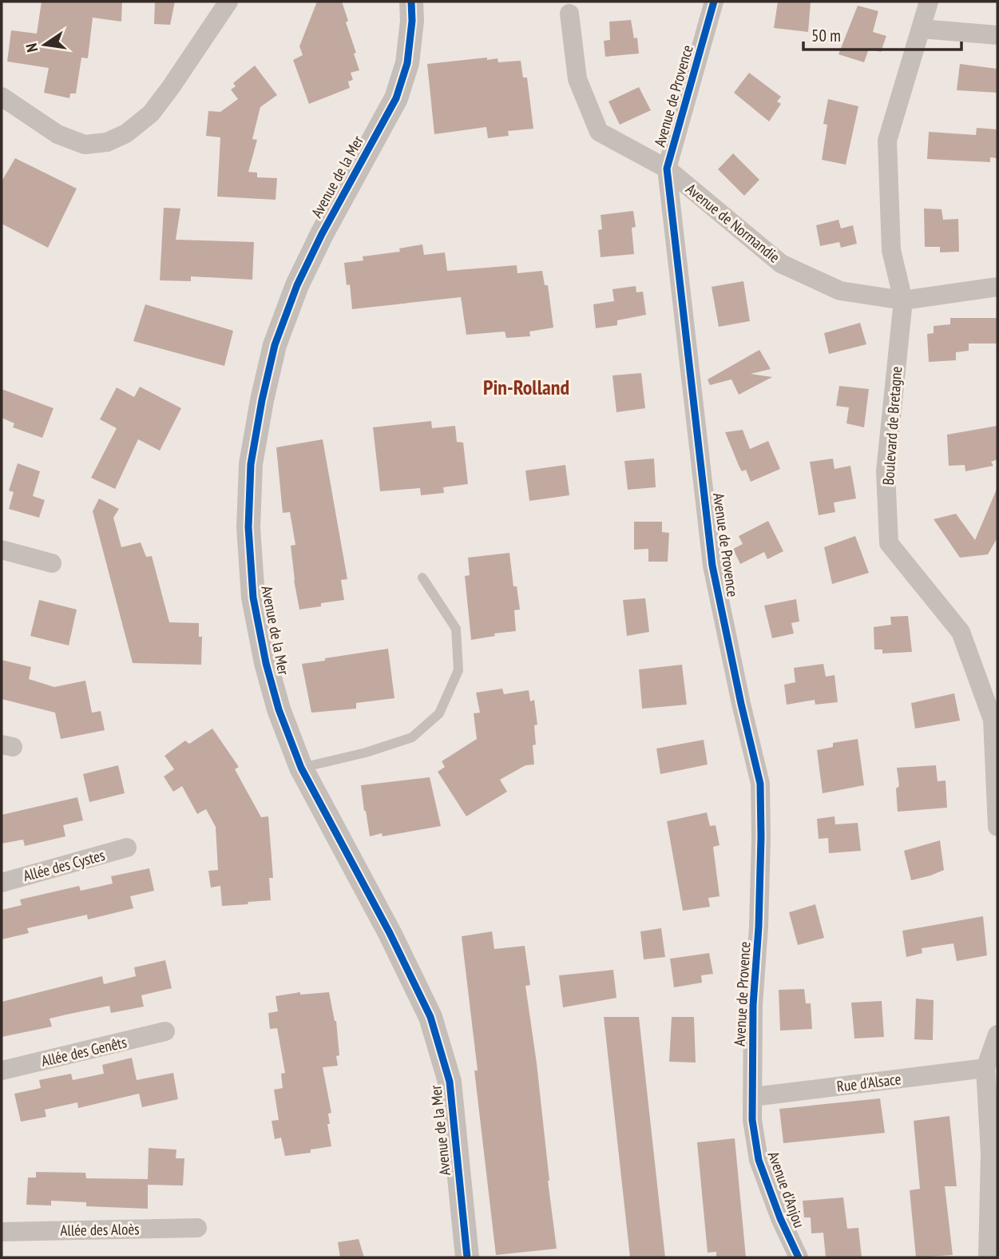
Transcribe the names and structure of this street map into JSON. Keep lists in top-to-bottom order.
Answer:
{
  "streets": {
    "street": [
      "Avenue de Provence",
      "Avenue de la Mer",
      "Avenue de Normandie",
      "Boulevard de Bretagne",
      "Allée des Cystes",
      "Allée des Genêts",
      "Rue d'Alsace",
      "Avenue d'Anjou",
      "Allée des Aloès"
    ]
  },
  "crossings": [
    ["Avenue de Provence", "Avenue de Normandie"],
    ["Avenue de Provence", "Rue d'Alsace"],
    ["Avenue de Provence", "Avenue d'Anjou"],
    ["Avenue de Normandie", "Boulevard de Bretagne"],
    ["Rue d'Alsace", "Avenue d'Anjou"]
  ],
  "districts": ["Pin-Rolland"],
  "scale_bar": "50 m",
  "north": "left"
}
